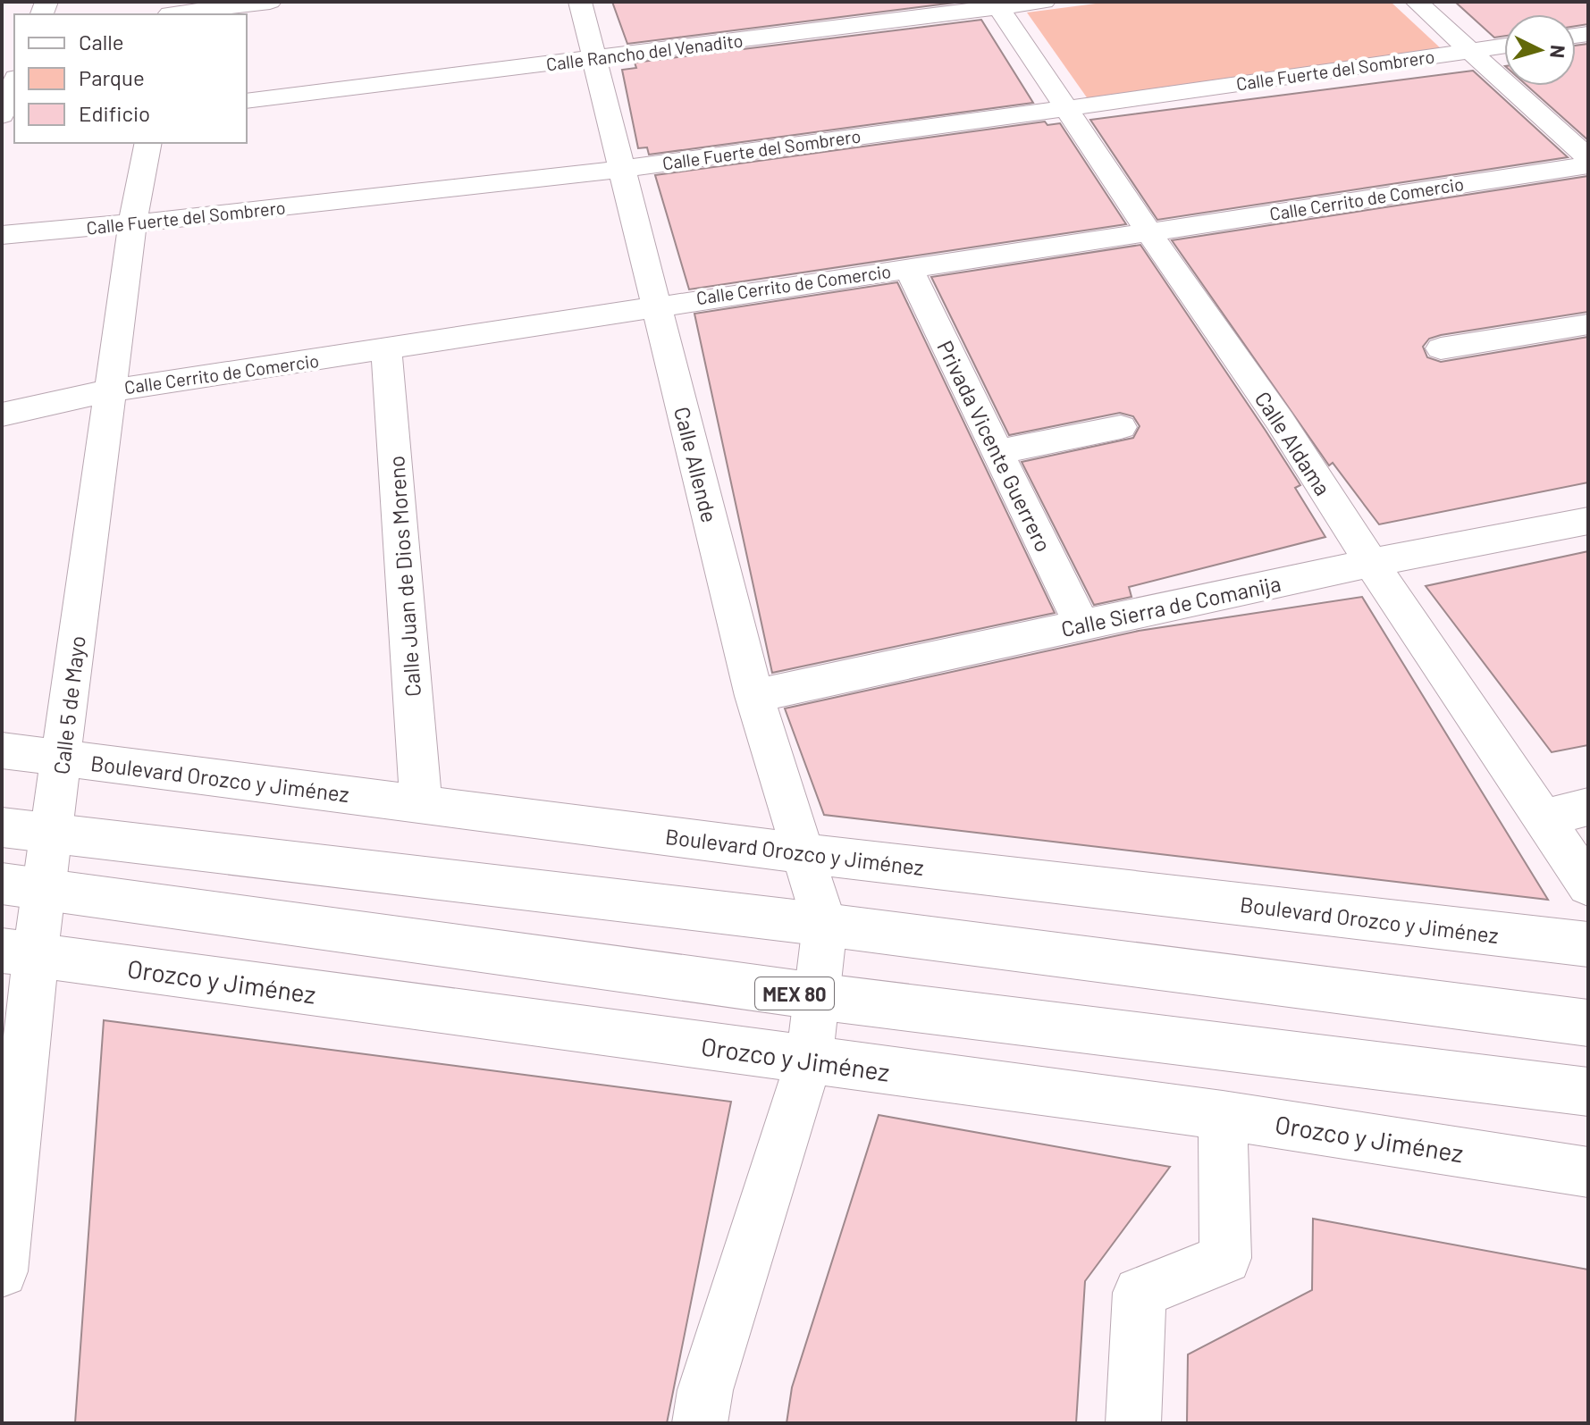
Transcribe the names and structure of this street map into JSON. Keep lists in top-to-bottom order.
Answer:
{
  "streets": {
    "main road": [
      "Calle Rancho del Venadito",
      "Calle Fuerte del Sombrero",
      "Calle Cerrito de Comercio",
      "Calle Aldama",
      "Privada Vicente Guerrero",
      "Calle Allende",
      "Calle Juan de Dios Moreno",
      "Calle Sierra de Comanija",
      "Calle 5 de Mayo",
      "Boulevard Orozco y Jiménez",
      "Orozco y Jiménez",
      "MEX 80"
    ]
  },
  "crossings": [
    ["Calle Rancho del Venadito", "Calle Aldama"],
    ["Calle Rancho del Venadito", "Calle Allende"],
    ["Calle Fuerte del Sombrero", "Calle Aldama"],
    ["Calle Fuerte del Sombrero", "Calle Allende"],
    ["Calle Fuerte del Sombrero", "Calle 5 de Mayo"],
    ["Calle Cerrito de Comercio", "Calle Aldama"],
    ["Calle Cerrito de Comercio", "Privada Vicente Guerrero"],
    ["Calle Cerrito de Comercio", "Calle Allende"],
    ["Calle Cerrito de Comercio", "Calle Juan de Dios Moreno"],
    ["Calle Cerrito de Comercio", "Calle 5 de Mayo"],
    ["Calle Aldama", "Calle Sierra de Comanija"],
    ["Privada Vicente Guerrero", "Calle Sierra de Comanija"],
    ["Calle Allende", "Calle Sierra de Comanija"],
    ["Calle Allende", "Boulevard Orozco y Jiménez"],
    ["Calle Juan de Dios Moreno", "Boulevard Orozco y Jiménez"],
    ["Calle 5 de Mayo", "Boulevard Orozco y Jiménez"],
    ["Calle 5 de Mayo", "Orozco y Jiménez"],
    ["Calle 5 de Mayo", "MEX 80"]
  ],
  "legend": ["Calle", "Parque", "Edificio"],
  "north": "right"
}
